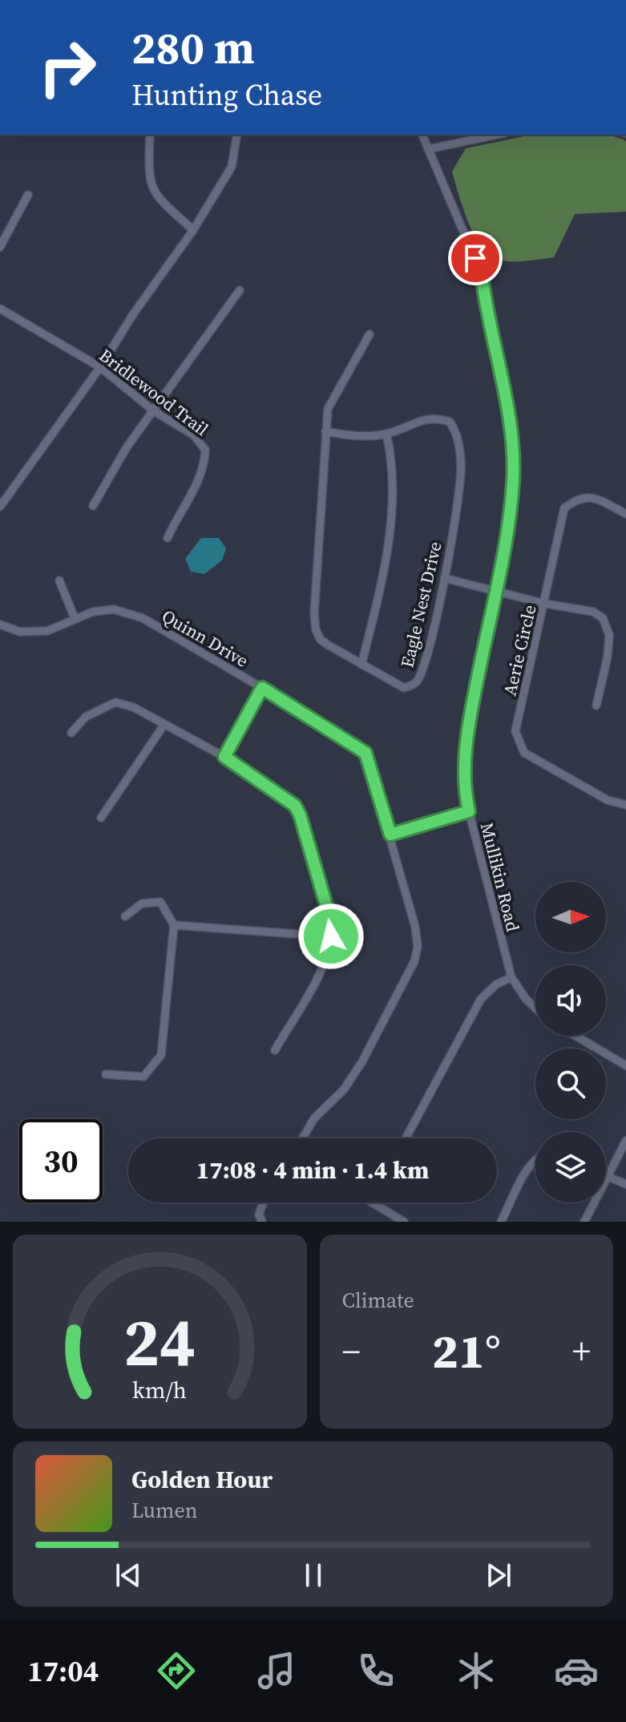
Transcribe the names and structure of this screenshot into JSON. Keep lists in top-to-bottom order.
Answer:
{
  "streets": {
    "street": [
      "Bridlewood Trail",
      "Eagle Nest Drive",
      "Quinn Drive",
      "Aerie Circle",
      "Mullikin Road"
    ]
  },
  "north": "right",
  "page": {
    "turn": ["280 m", "Hunting Chase"],
    "limit": "30",
    "trip": "17:08 · 4 min · 1.4 km",
    "tile": "Climate",
    "heat": ["−", "21°", "+"],
    "song": ["Golden Hour", "Lumen"],
    "tabs": "17:04",
    "gauge": ["24", "km/h"]
  }
}
